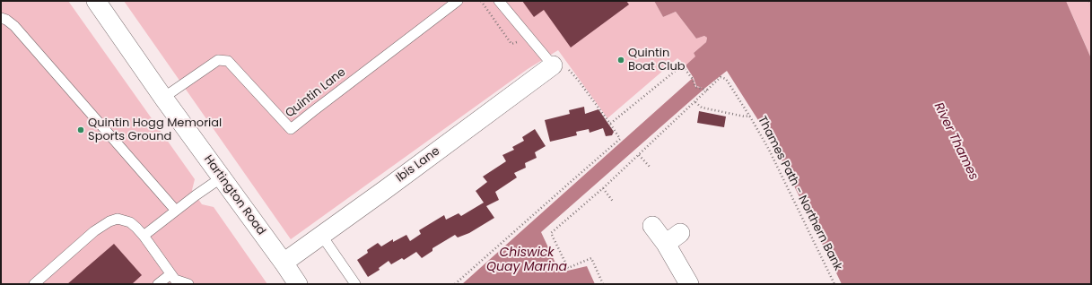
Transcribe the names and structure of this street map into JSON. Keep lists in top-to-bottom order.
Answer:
{
  "streets": {
    "street": ["Ibis Lane", "Hartington Road"],
    "lane": ["Quintin Lane"],
    "path": ["Thames Path - Northern Bank"]
  },
  "crossings": [
    ["Quintin Lane", "Hartington Road"],
    ["Ibis Lane", "Hartington Road"]
  ],
  "water": ["River Thames", "Chiswick Quay Marina"],
  "places": ["Quintin Boat Club", "Quintin Hogg Memorial Sports Ground"]
}
